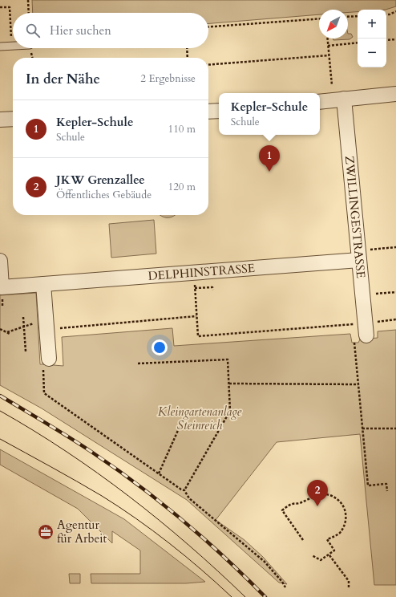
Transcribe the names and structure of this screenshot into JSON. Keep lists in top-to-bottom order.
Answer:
{
  "streets": {
    "street": ["ZWILLINGESTRASSE", "DELPHINSTRASSE"]
  },
  "crossings": [
    ["ZWILLINGESTRASSE", "DELPHINSTRASSE"]
  ],
  "parks": ["Kleingartenanlage Steinreich"],
  "places": {
    "office": ["Agentur für Arbeit"]
  },
  "north": "bottom left",
  "page": {
    "map_buttons": ["+", "−"],
    "search": "Hier suchen",
    "heading": ["In der Nähe", "2 Ergebnisse"],
    "popup": ["Kepler-Schule", "Schule"],
    "list": [
      {
        "mark": "1",
        "name": "Kepler-Schule",
        "note": "Schule",
        "value": "110 m"
      },
      {
        "mark": "2",
        "name": "JKW Grenzallee",
        "note": "Öffentliches Gebäude",
        "value": "120 m"
      }
    ],
    "pins": ["1", "2"]
  }
}
